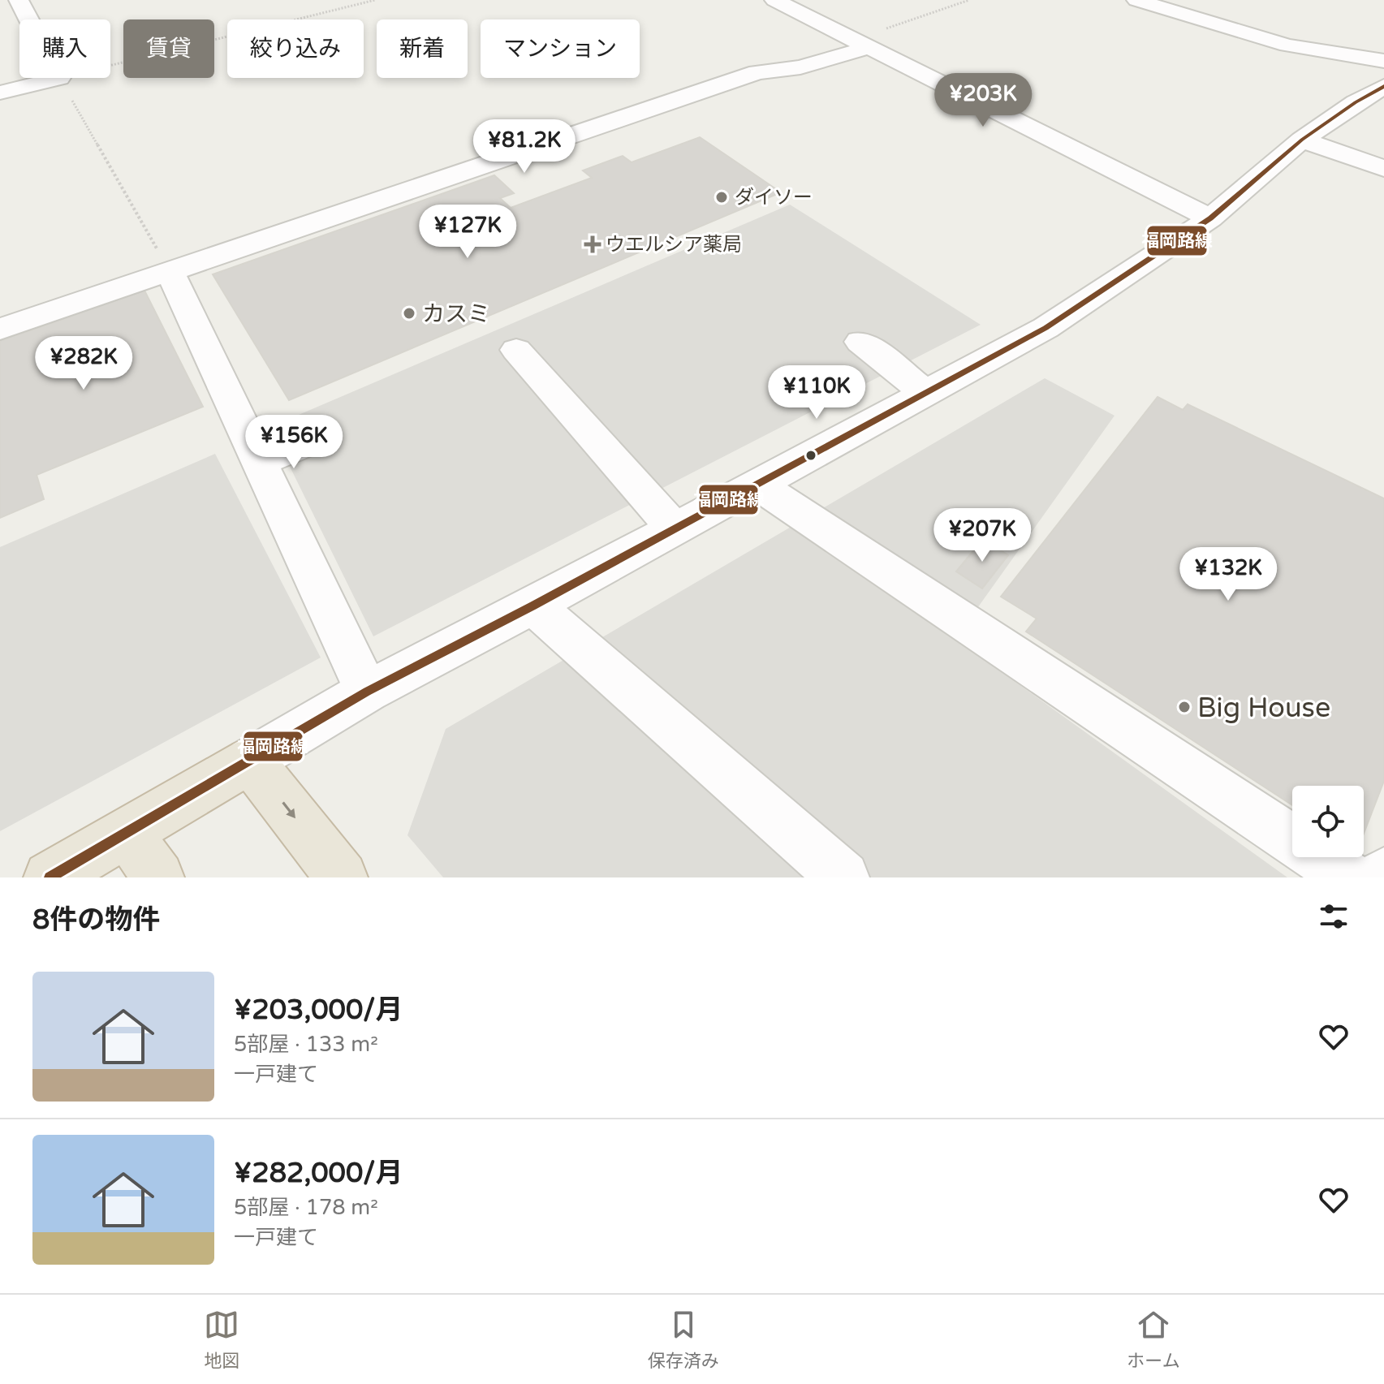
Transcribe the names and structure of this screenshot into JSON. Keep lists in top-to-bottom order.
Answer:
{
  "places": {
    "other": ["ダイソー", "カスミ", "Big House"],
    "health": ["ウエルシア薬局"]
  },
  "lines": ["transit line 福岡路線"],
  "page": {
    "chip": [
      "購入",
      "賃貸",
      "絞り込み",
      "新着",
      "マンション"
    ],
    "price": [
      "¥203K",
      "¥81.2K",
      "¥127K",
      "¥282K",
      "¥110K",
      "¥156K",
      "¥207K",
      "¥132K"
    ],
    "heading": "8件の物件",
    "list": [
      {
        "name": "¥203,000/月",
        "note": "5部屋 · 133 m² · 一戸建て"
      },
      {
        "name": "¥282,000/月",
        "note": "5部屋 · 178 m² · 一戸建て"
      }
    ],
    "tabs": ["地図", "保存済み", "ホーム"]
  }
}
